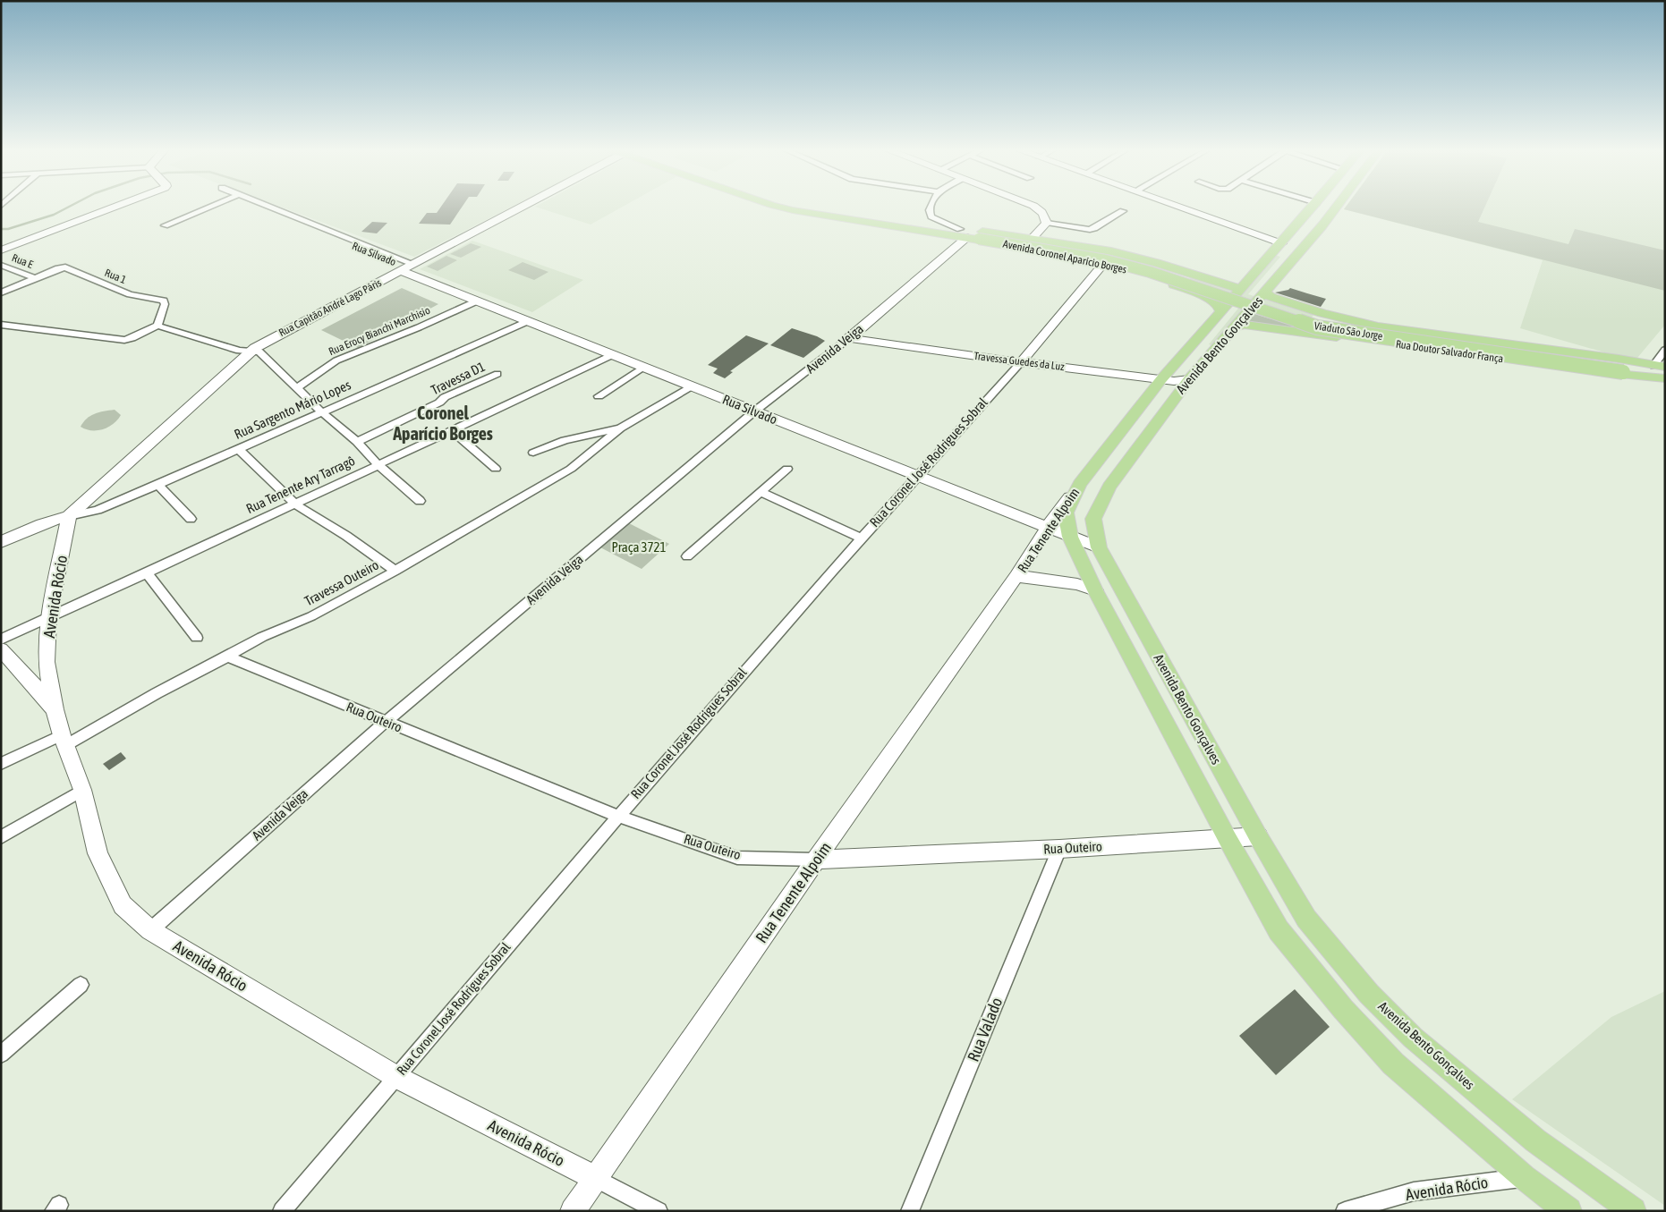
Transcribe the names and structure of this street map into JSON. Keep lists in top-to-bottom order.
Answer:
{
  "streets": {
    "main road": [
      "Avenida Coronel Aparício Borges",
      "Viaduto São Jorge",
      "Avenida Bento Gonçalves",
      "Rua Doutor Salvador França"
    ],
    "street": [
      "Rua Silvado",
      "Rua E",
      "Rua 1",
      "Rua Capitão André Lago Páris",
      "Rua Erocy Bianchi Marchisio",
      "Avenida Veiga",
      "Travessa Guedes da Luz",
      "Travessa D1",
      "Rua Sargento Mário Lopes",
      "Rua Coronel José Rodrigues Sobral",
      "Rua Tenente Ary Tarragô",
      "Rua Tenente Alpoim",
      "Travessa Outeiro",
      "Avenida Rócio",
      "Rua Outeiro",
      "Rua Valado"
    ]
  },
  "crossings": [
    ["Rua Silvado", "Rua Capitão André Lago Páris"],
    ["Rua Silvado", "Rua Erocy Bianchi Marchisio"],
    ["Rua Silvado", "Avenida Bento Gonçalves"],
    ["Rua Silvado", "Avenida Veiga"],
    ["Rua Silvado", "Rua Sargento Mário Lopes"],
    ["Rua Silvado", "Rua Coronel José Rodrigues Sobral"],
    ["Rua Silvado", "Rua Tenente Ary Tarragô"],
    ["Rua Silvado", "Rua Tenente Alpoim"],
    ["Avenida Coronel Aparício Borges", "Viaduto São Jorge"],
    ["Avenida Coronel Aparício Borges", "Avenida Bento Gonçalves"],
    ["Avenida Coronel Aparício Borges", "Avenida Veiga"],
    ["Avenida Coronel Aparício Borges", "Rua Coronel José Rodrigues Sobral"],
    ["Rua E", "Rua 1"],
    ["Rua Capitão André Lago Páris", "Rua Sargento Mário Lopes"],
    ["Rua Capitão André Lago Páris", "Avenida Rócio"],
    ["Viaduto São Jorge", "Avenida Veiga"],
    ["Viaduto São Jorge", "Rua Doutor Salvador França"],
    ["Avenida Bento Gonçalves", "Rua Doutor Salvador França"],
    ["Avenida Bento Gonçalves", "Travessa Guedes da Luz"],
    ["Avenida Bento Gonçalves", "Rua Tenente Alpoim"],
    ["Avenida Bento Gonçalves", "Avenida Rócio"],
    ["Avenida Bento Gonçalves", "Rua Outeiro"],
    ["Avenida Veiga", "Travessa Guedes da Luz"],
    ["Avenida Veiga", "Avenida Rócio"],
    ["Avenida Veiga", "Rua Outeiro"],
    ["Travessa Guedes da Luz", "Rua Coronel José Rodrigues Sobral"],
    ["Rua Sargento Mário Lopes", "Avenida Rócio"],
    ["Rua Coronel José Rodrigues Sobral", "Avenida Rócio"],
    ["Rua Coronel José Rodrigues Sobral", "Rua Outeiro"],
    ["Rua Tenente Ary Tarragô", "Avenida Rócio"],
    ["Rua Tenente Alpoim", "Avenida Rócio"],
    ["Rua Tenente Alpoim", "Rua Outeiro"],
    ["Travessa Outeiro", "Avenida Rócio"],
    ["Travessa Outeiro", "Rua Outeiro"],
    ["Rua Outeiro", "Rua Valado"]
  ],
  "districts": ["Coronel Aparício Borges"],
  "parks": ["Praça 3721"]
}
